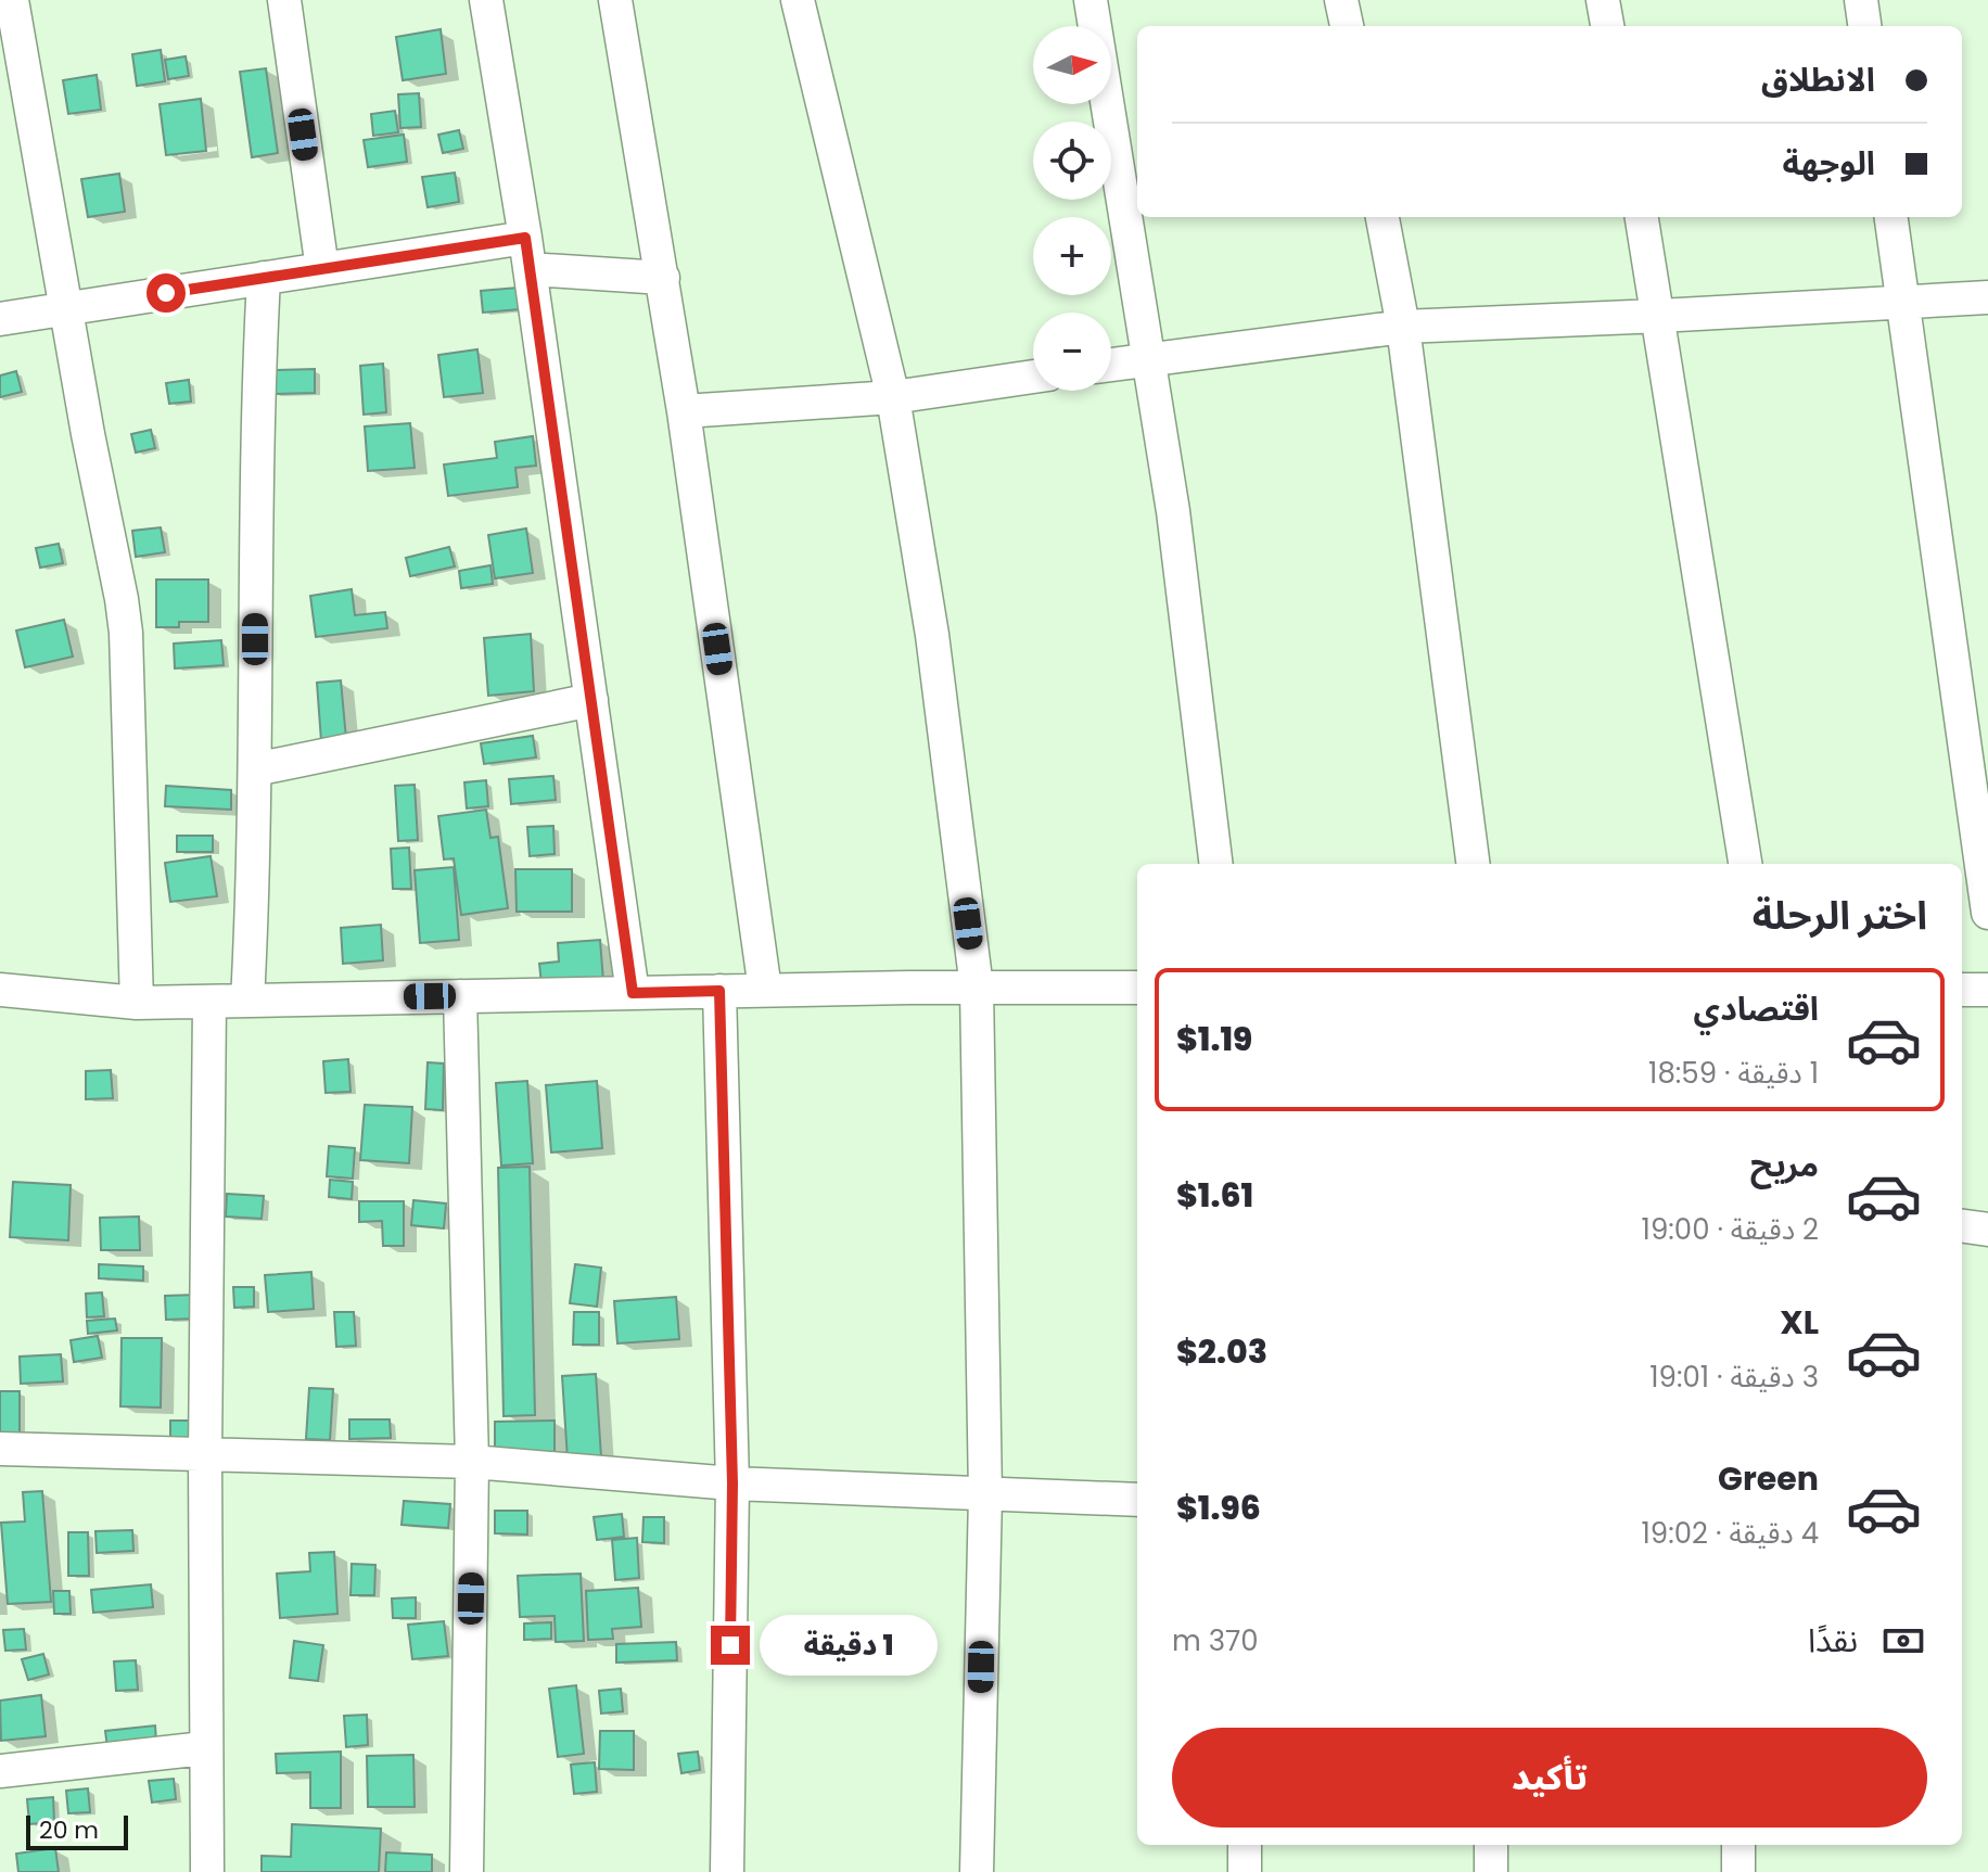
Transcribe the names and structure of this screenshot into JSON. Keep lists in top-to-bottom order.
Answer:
{
  "scale_bar": "20 m",
  "north": "right",
  "page": {
    "map_buttons": ["+", "−"],
    "banner": ["الانطلاق", "الوجهة"],
    "heading": "اختر الرحلة",
    "list": [
      {
        "name": "اقتصادي",
        "note": "1 دقيقة · 18:59",
        "value": "$1.19"
      },
      {
        "name": "مريح",
        "note": "2 دقيقة · 19:00",
        "value": "$1.61"
      },
      {
        "name": "XL",
        "note": "3 دقيقة · 19:01",
        "value": "$2.03"
      },
      {
        "name": "Green",
        "note": "4 دقيقة · 19:02",
        "value": "$1.96"
      }
    ],
    "pay": ["نقدًا", "370 m"],
    "bubble": "1 دقيقة",
    "buttons": "تأكيد",
    "scale": "20 m"
  }
}
